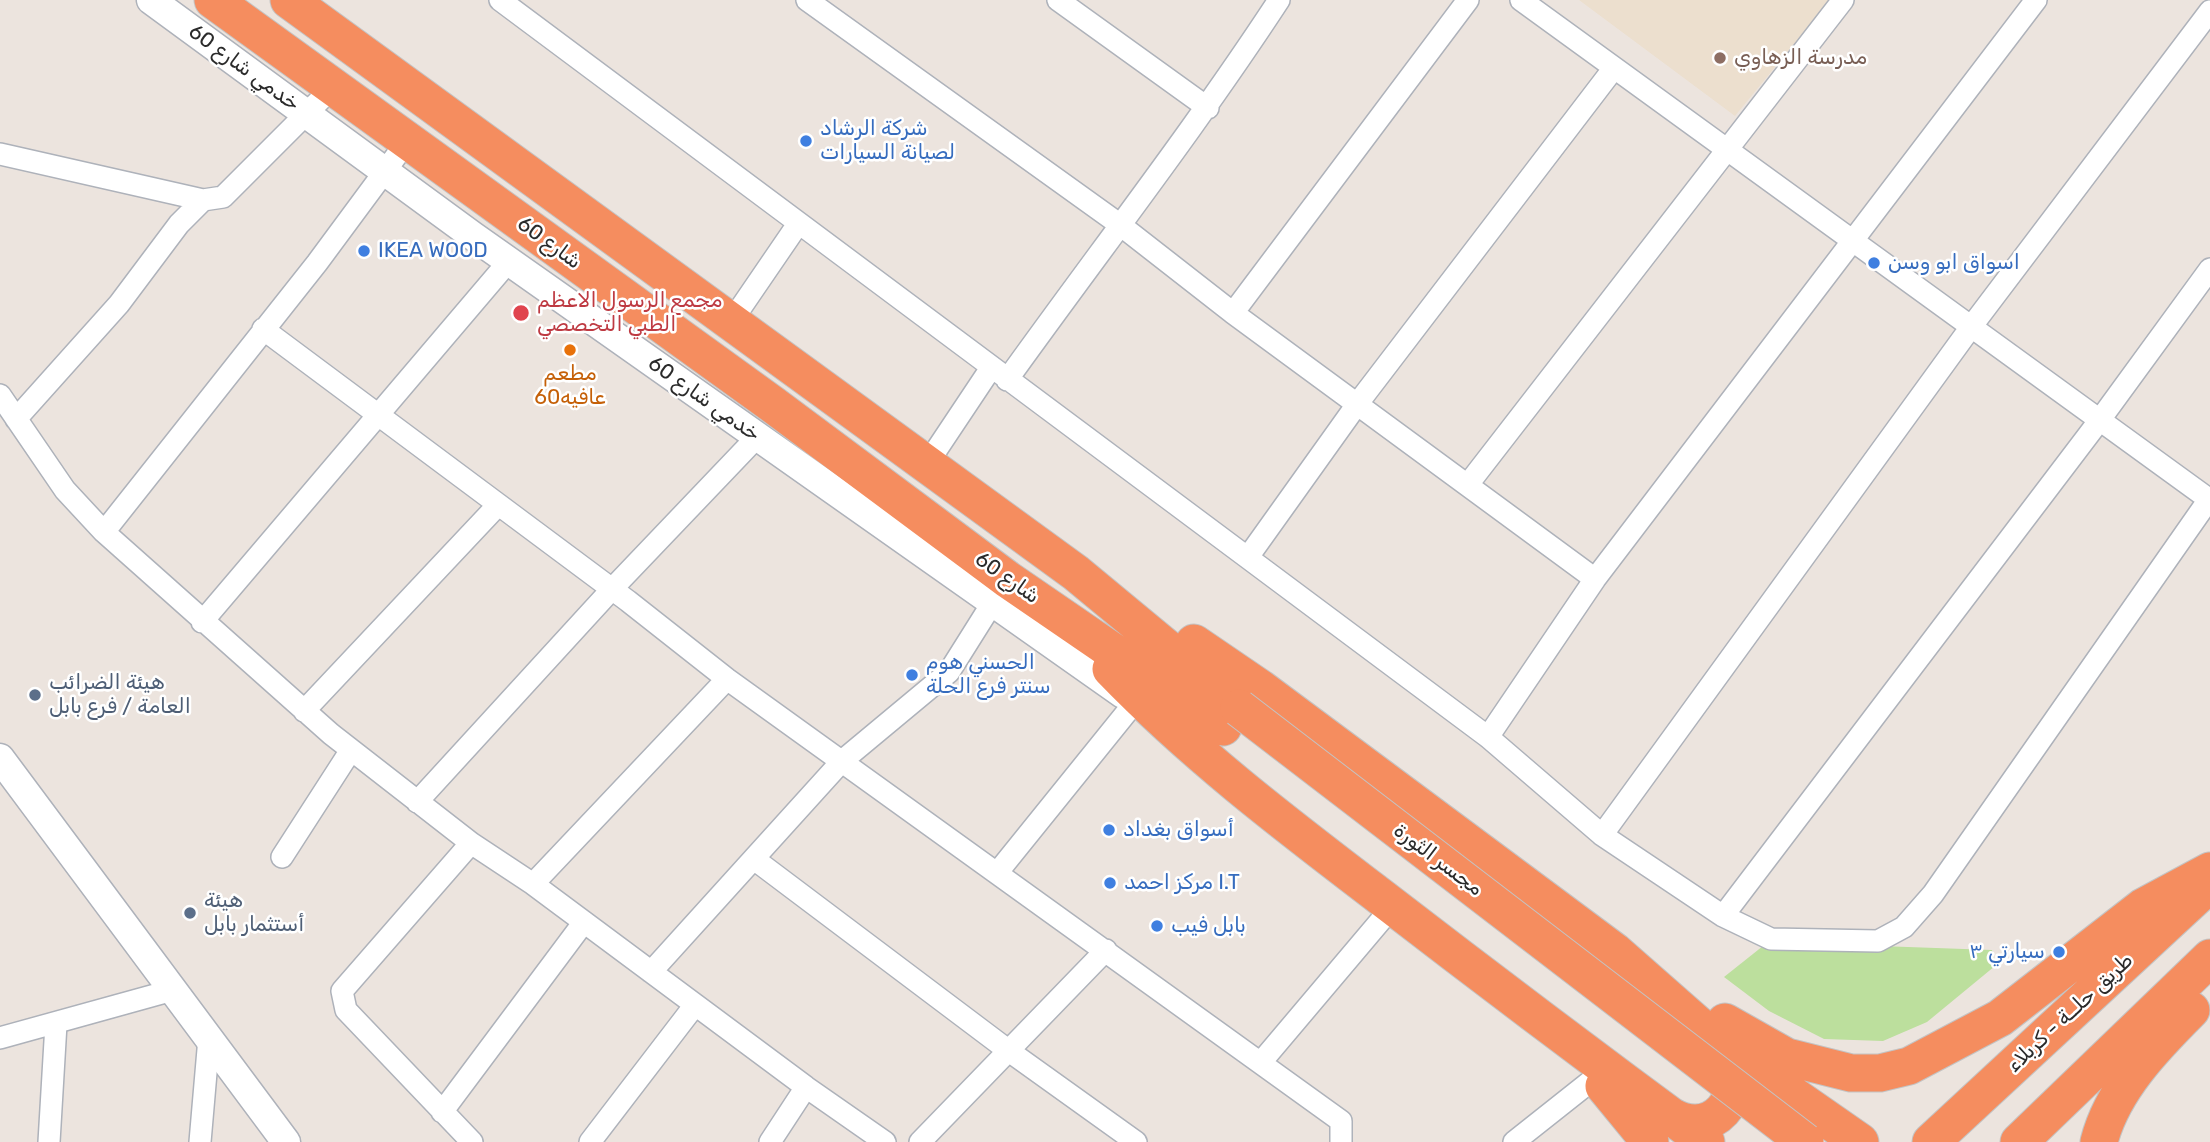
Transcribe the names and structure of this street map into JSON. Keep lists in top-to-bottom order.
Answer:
{
  "streets": {
    "highway": ["شارع 60", "مجسر الثورة", "طريق حلــة - كربلاء"],
    "main road": ["خدمي شارع 60"]
  },
  "crossings": [
    ["شارع 60", "مجسر الثورة"]
  ],
  "places": [
    "مدرسة الزهاوي",
    "شركة الرشاد لصيانة السيارات",
    "IKEA WOOD",
    "اسواق ابو وسن",
    "مجمع الرسول الاعظم الطبي التخصصي",
    "مطعم 60عافيه",
    "الحسني هوم سنتر فرع الحلة",
    "هيئة الضرائب العامة / فرع بابل",
    "أسواق بغداد",
    "مركز احمد I.T",
    "هيئة أستثمار بابل",
    "بابل فيب",
    "سيارتي ٣"
  ]
}
